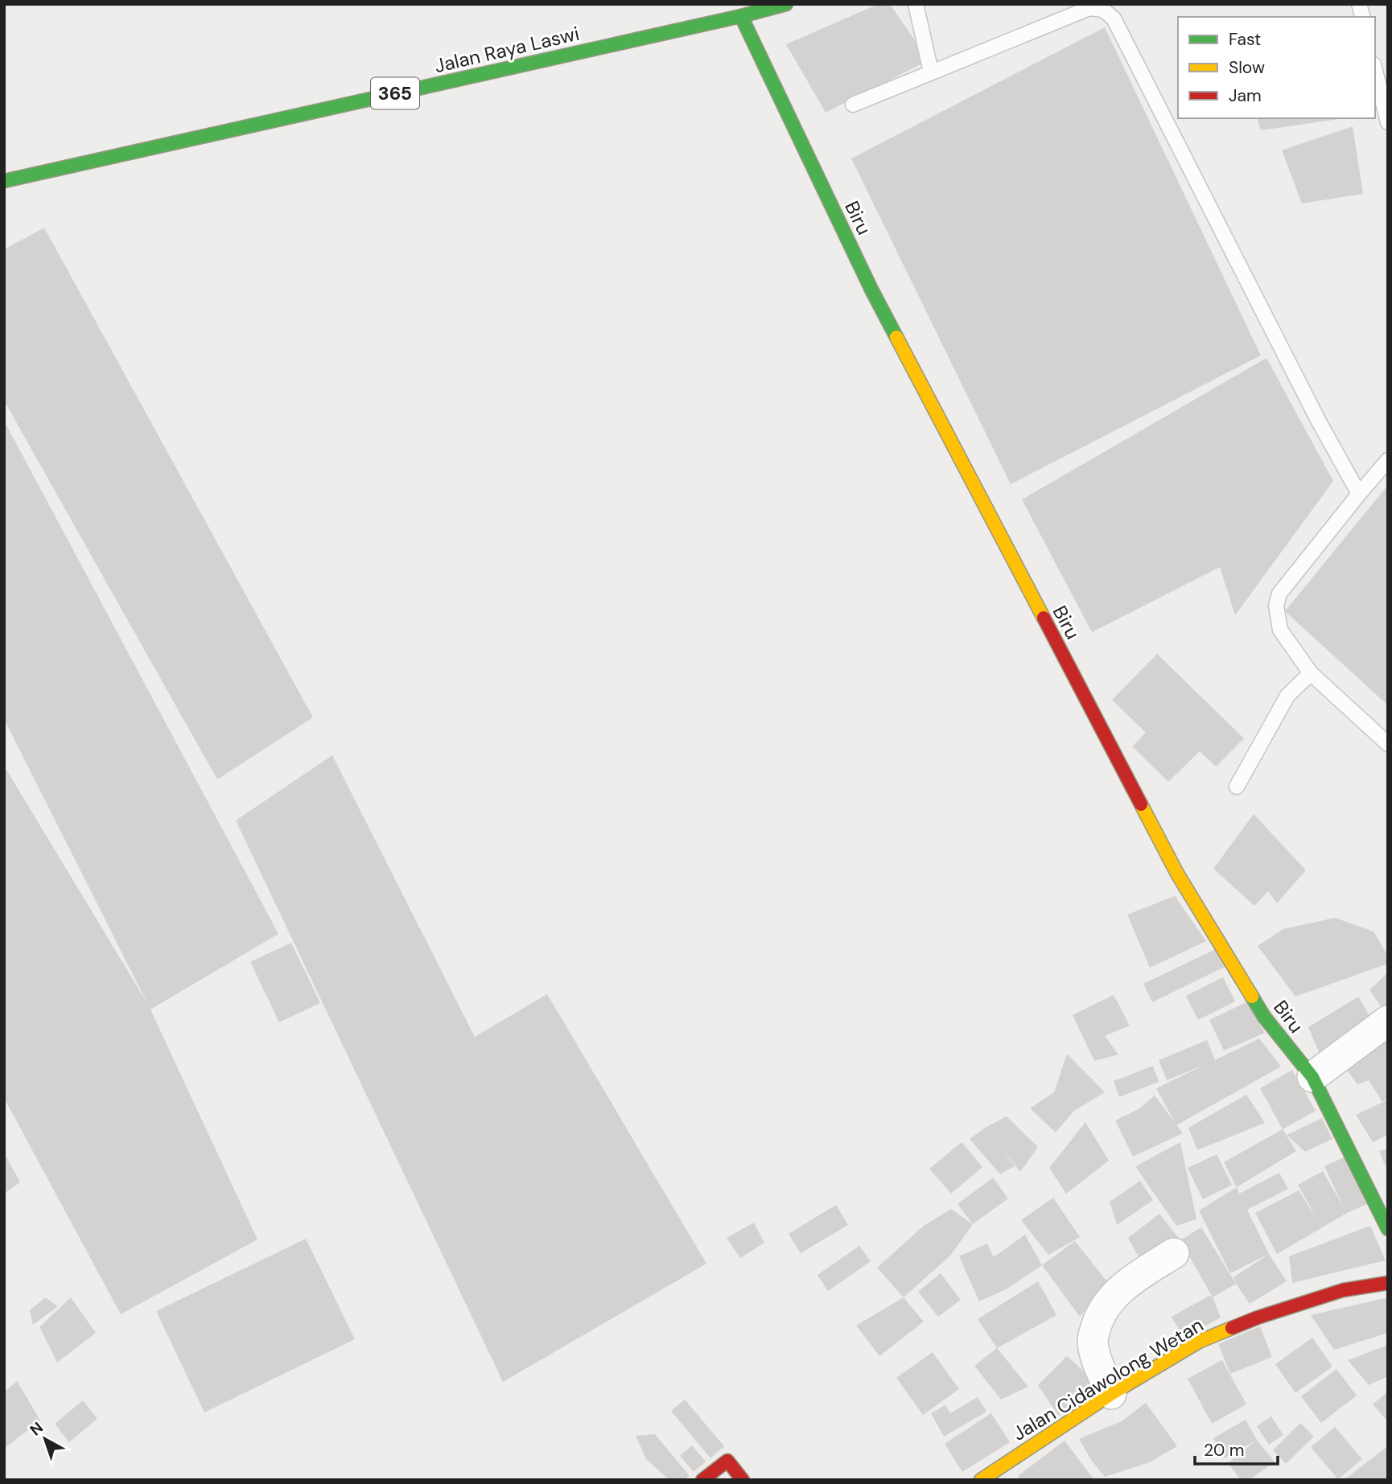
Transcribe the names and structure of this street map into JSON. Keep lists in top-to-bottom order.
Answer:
{
  "streets": {
    "street": [
      "Jalan Raya Laswi",
      "365",
      "Biru",
      "Jalan Cidawolong Wetan"
    ]
  },
  "crossings": [
    ["Jalan Raya Laswi", "Biru"]
  ],
  "legend": ["Fast", "Slow", "Jam"],
  "scale_bar": "20 m",
  "north": "top left"
}
